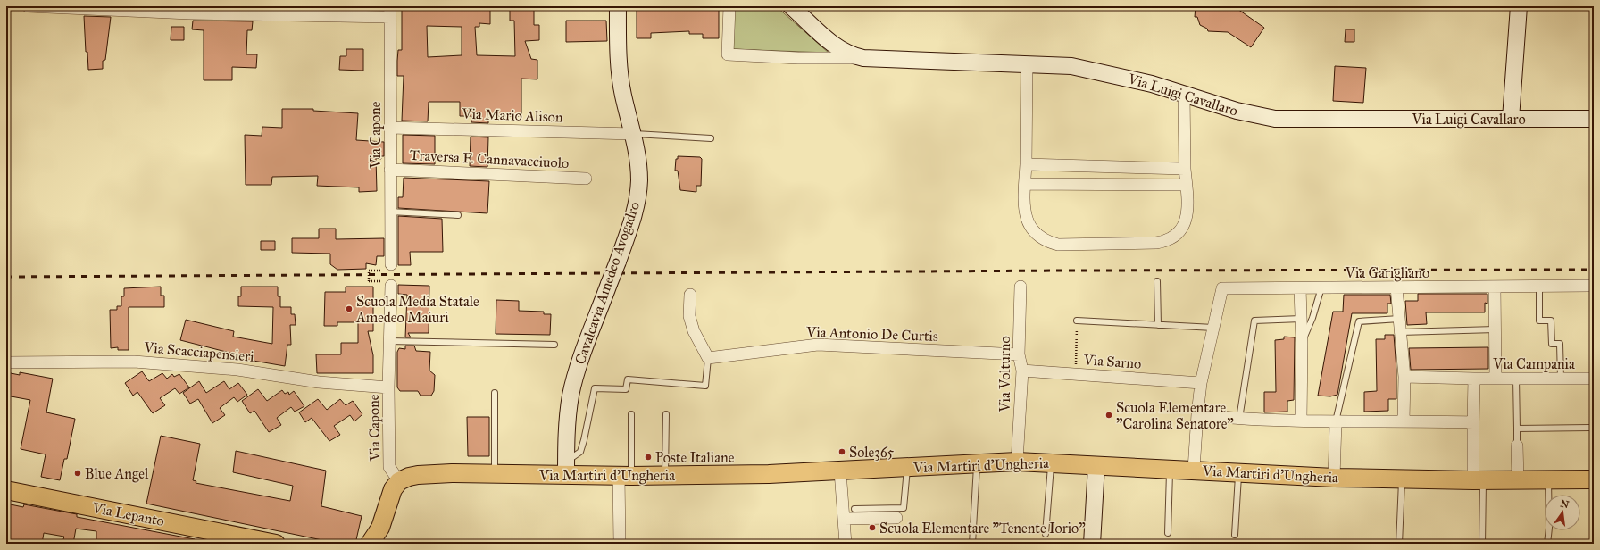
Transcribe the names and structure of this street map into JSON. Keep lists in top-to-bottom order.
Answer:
{
  "streets": {
    "main road": ["Via Martiri d'Ungheria", "Via Lepanto"],
    "street": [
      "Via Luigi Cavallaro",
      "Via Mario Alison",
      "Via Capone",
      "Traversa F. Cannavacciuolo",
      "Via Garigliano",
      "Cavalcavia Amedeo Avogadro",
      "Via Antonio De Curtis",
      "Via Scacciapensieri",
      "Via Sarno",
      "Via Campania",
      "Via Volturno"
    ]
  },
  "crossings": [
    ["Via Mario Alison", "Via Capone"],
    ["Via Mario Alison", "Cavalcavia Amedeo Avogadro"],
    ["Via Capone", "Traversa F. Cannavacciuolo"],
    ["Via Capone", "Via Scacciapensieri"],
    ["Via Capone", "Via Martiri d'Ungheria"],
    ["Cavalcavia Amedeo Avogadro", "Via Martiri d'Ungheria"],
    ["Via Antonio De Curtis", "Via Volturno"],
    ["Via Sarno", "Via Volturno"],
    ["Via Volturno", "Via Martiri d'Ungheria"]
  ],
  "places": [
    "Scuola Media Statale Amedeo Maiuri",
    "Scuola Elementare \"Carolina Senatore\"",
    "Sole365",
    "Poste Italiane",
    "Blue Angel",
    "Scuola Elementare \"Tenente Iorio\""
  ],
  "north": "top"
}
